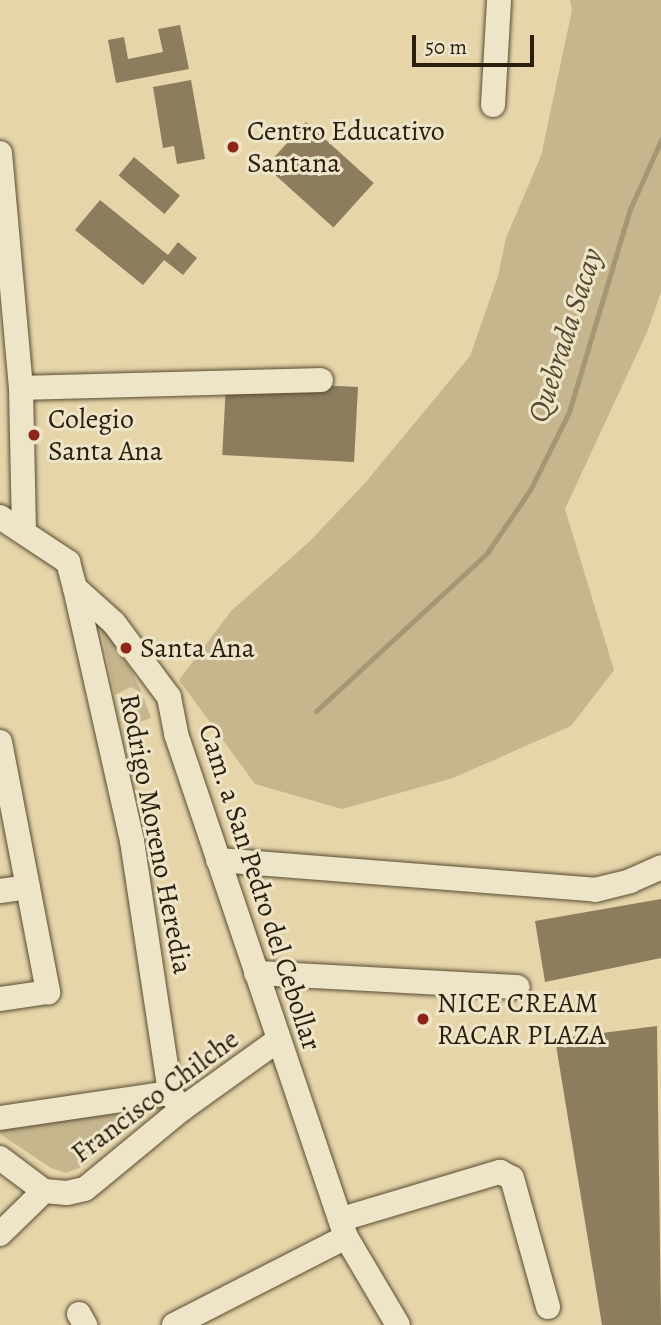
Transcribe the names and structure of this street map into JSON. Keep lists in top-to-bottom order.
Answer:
{
  "streets": {
    "street": ["Rodrigo Moreno Heredia", "Cam. a San Pedro del Cebollar", "Francisco Chilche"]
  },
  "crossings": [
    ["Rodrigo Moreno Heredia", "Cam. a San Pedro del Cebollar"],
    ["Rodrigo Moreno Heredia", "Francisco Chilche"],
    ["Cam. a San Pedro del Cebollar", "Francisco Chilche"]
  ],
  "water": ["Quebrada Sacay"],
  "places": [
    "Centro Educativo Santana",
    "Colegio Santa Ana",
    "Santa Ana",
    "NICE CREAM RACAR PLAZA"
  ],
  "scale_bar": "50 m"
}
